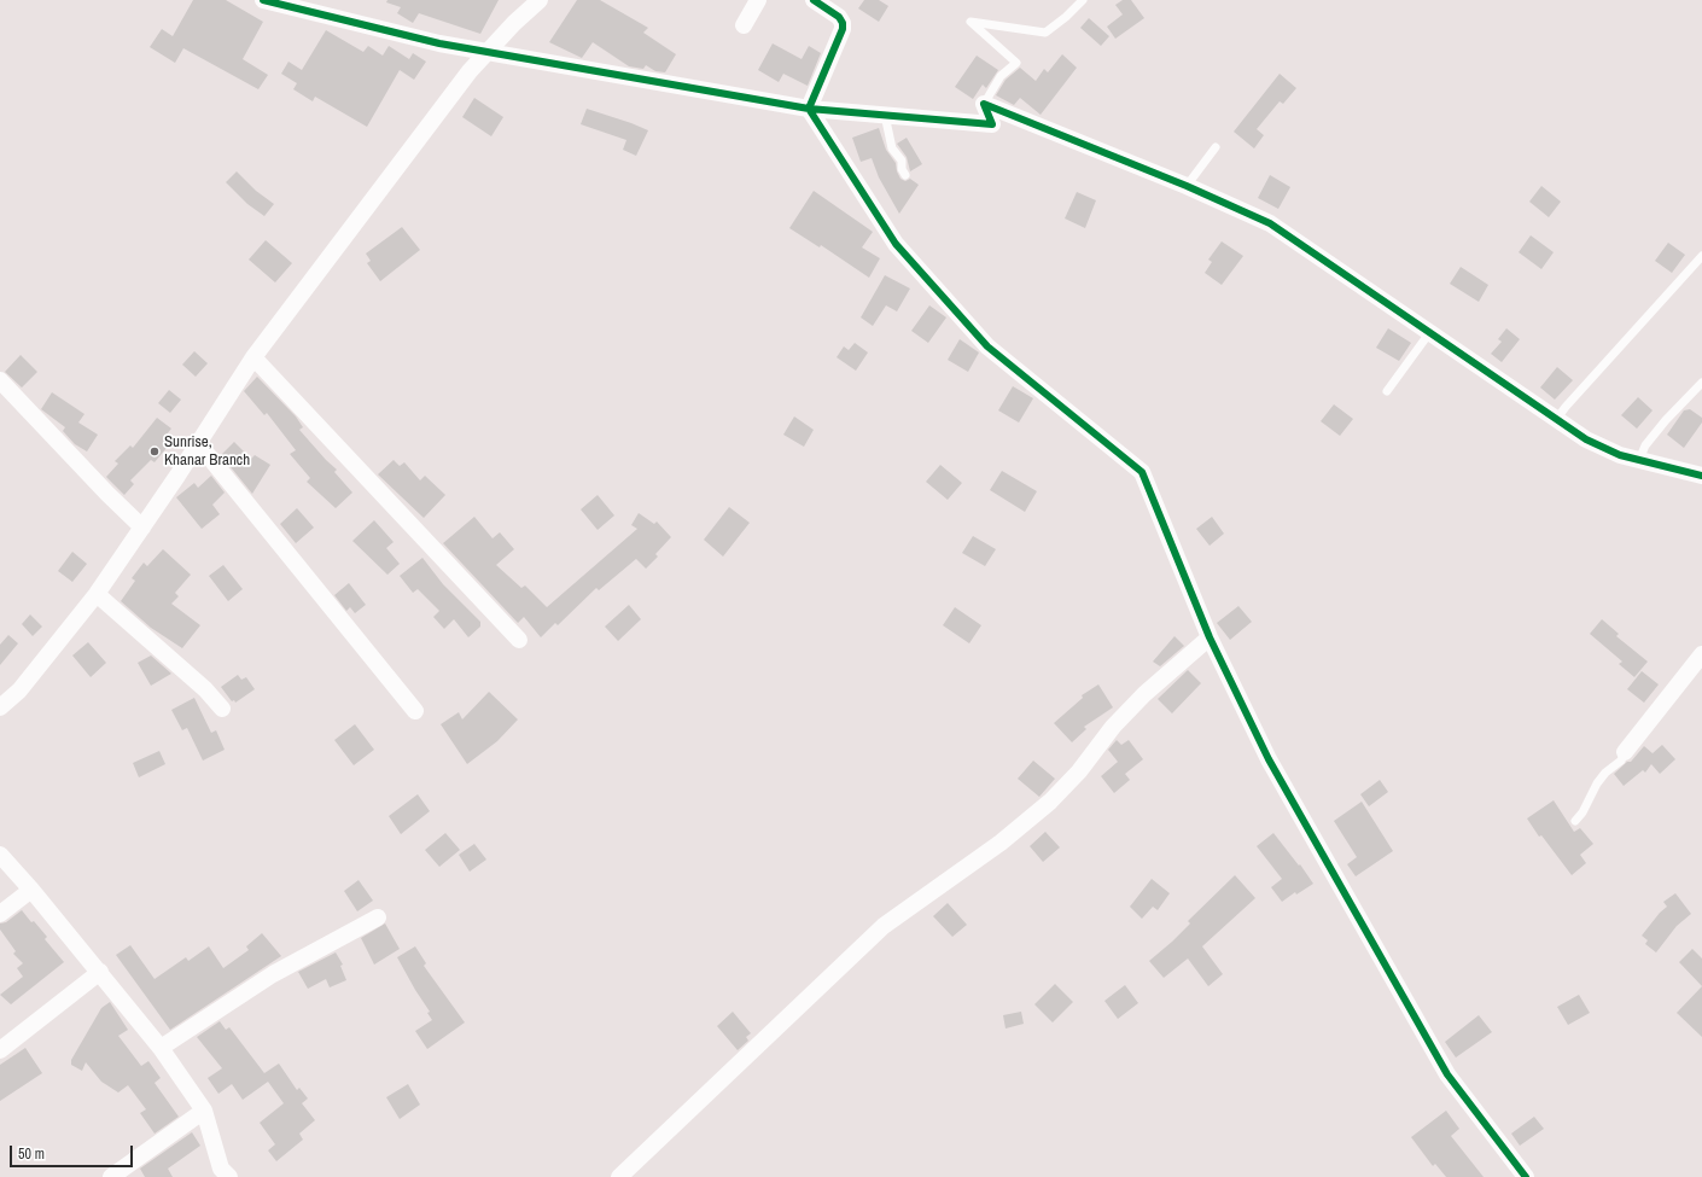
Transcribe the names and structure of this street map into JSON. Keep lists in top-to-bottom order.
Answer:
{
  "places": ["Sunrise, Khanar Branch"],
  "scale_bar": "50 m"
}
